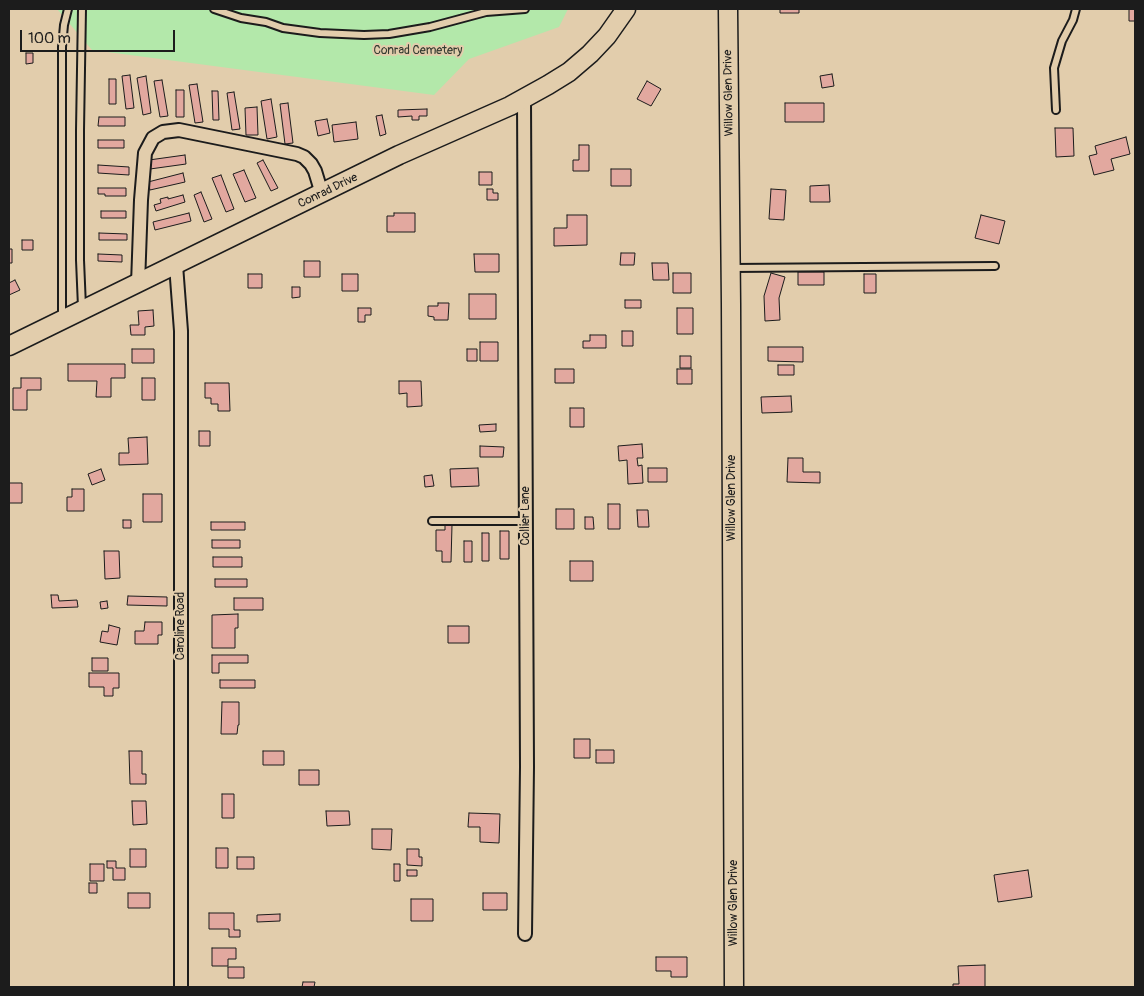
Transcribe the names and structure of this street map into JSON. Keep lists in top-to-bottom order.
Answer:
{
  "streets": {
    "main road": ["Willow Glen Drive", "Conrad Drive"],
    "street": ["Collier Lane", "Caroline Road"]
  },
  "crossings": [
    ["Conrad Drive", "Collier Lane"],
    ["Conrad Drive", "Caroline Road"]
  ],
  "parks": ["Conrad Cemetery"],
  "scale_bar": "100 m"
}
